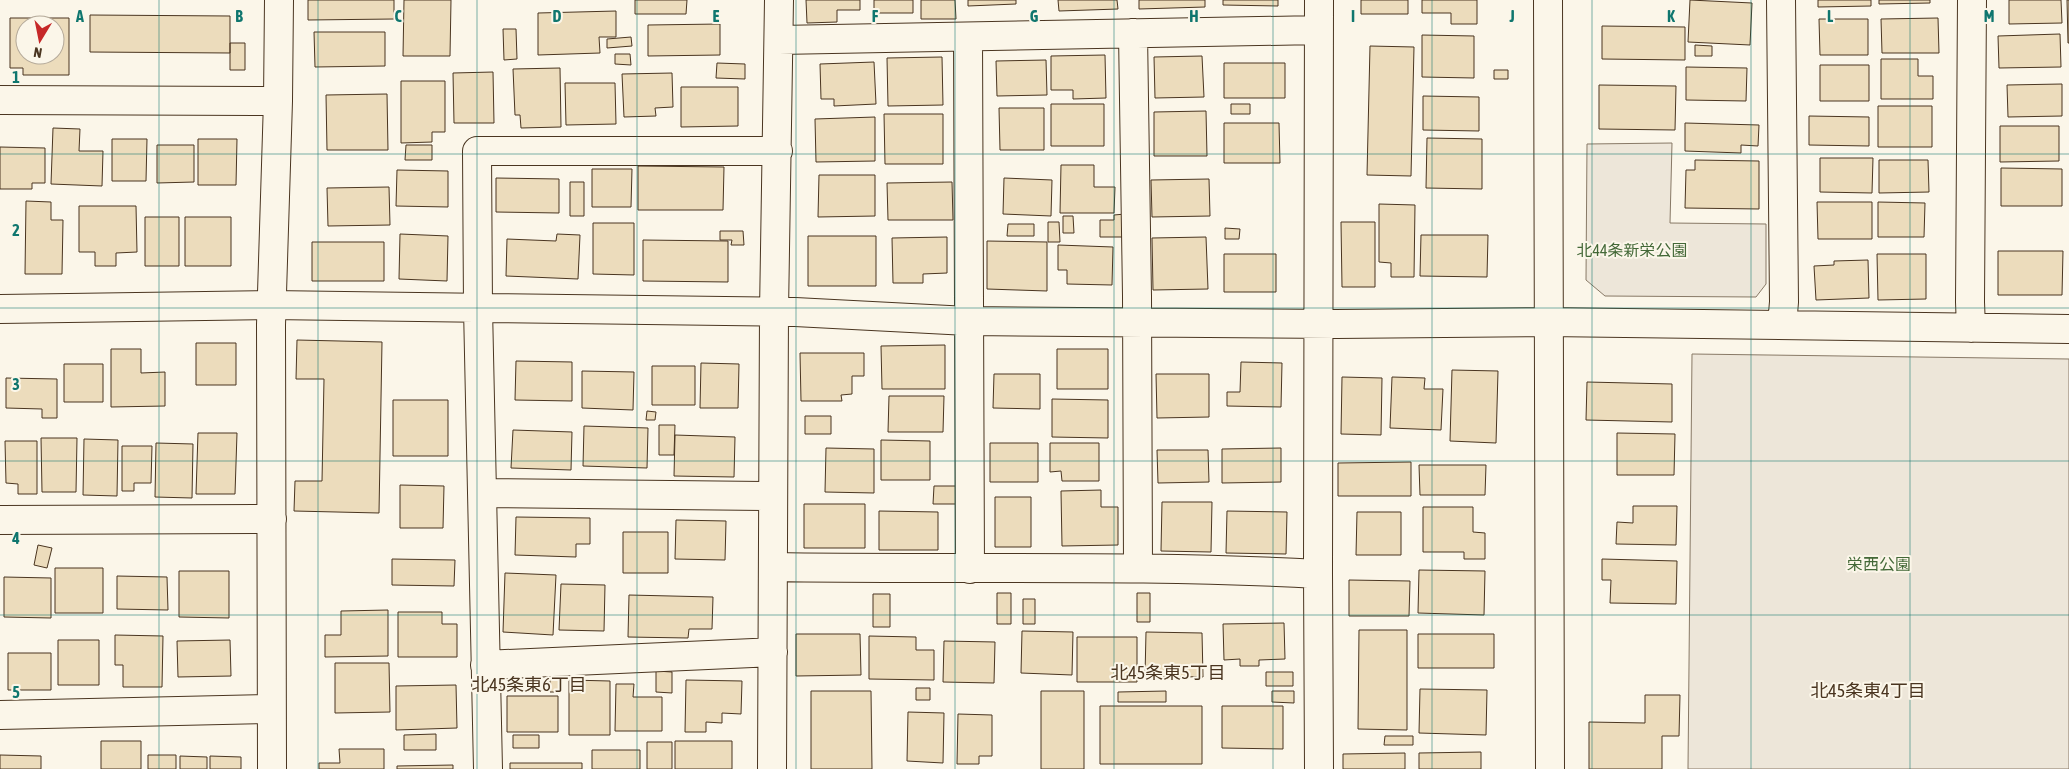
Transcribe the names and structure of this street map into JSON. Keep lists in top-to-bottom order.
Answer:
{
  "districts": ["北45条東5丁目", "北45条東6丁目", "北45条東4丁目"],
  "parks": ["北44条新栄公園", "栄西公園"],
  "north": "bottom",
  "grid": {
    "columns": [
      "A",
      "B",
      "C",
      "D",
      "E",
      "F",
      "G",
      "H",
      "I",
      "J",
      "K",
      "L",
      "M"
    ],
    "rows": [
      "1",
      "2",
      "3",
      "4",
      "5"
    ]
  }
}
